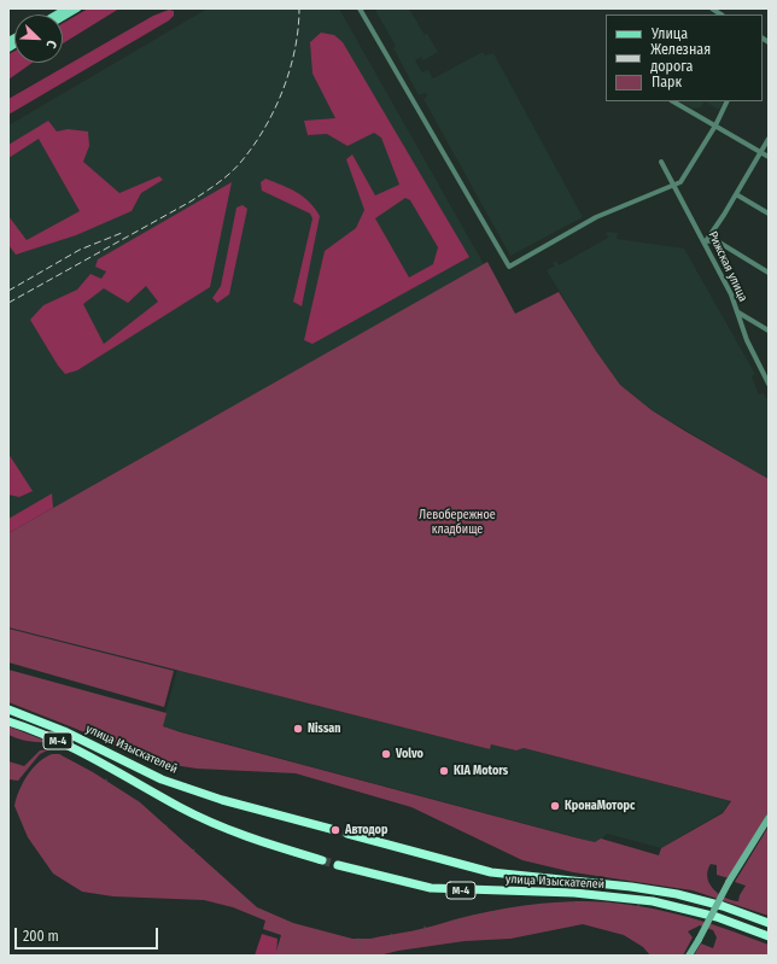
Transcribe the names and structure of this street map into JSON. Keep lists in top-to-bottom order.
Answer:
{
  "streets": {
    "highway": ["М-4", "улица Изыскателей"],
    "street": ["Рижская улица"]
  },
  "parks": ["Левобережное кладбище"],
  "places": [
    "Nissan",
    "Volvo",
    "KIA Motors",
    "КронаМоторс",
    "Автодор"
  ],
  "legend": ["Улица", "Железная дорога", "Парк"],
  "scale_bar": "200 m",
  "north": "bottom right"
}
